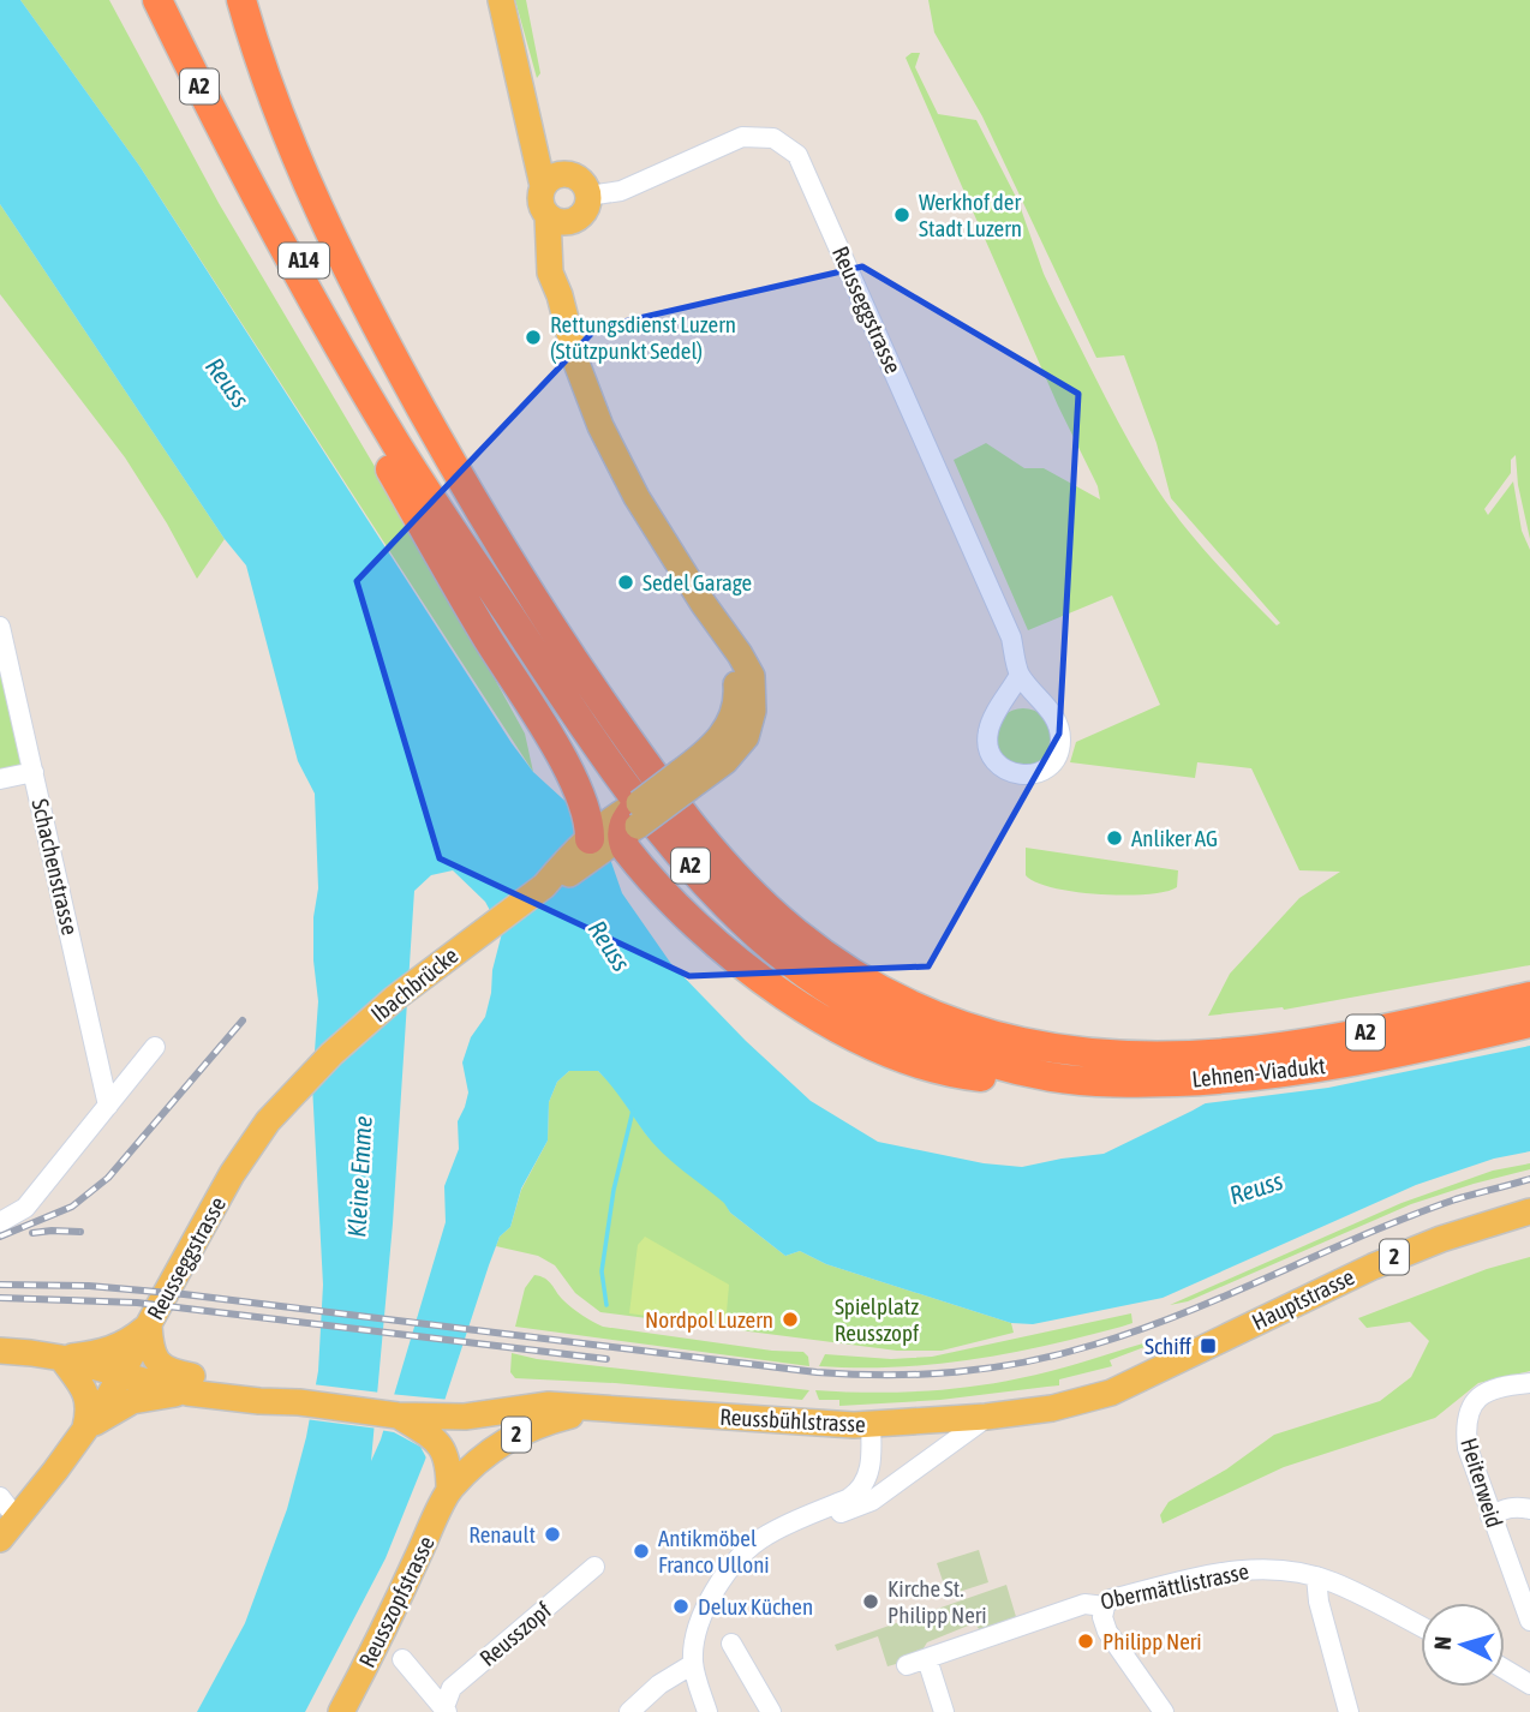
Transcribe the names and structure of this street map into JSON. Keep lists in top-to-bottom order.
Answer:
{
  "streets": {
    "highway": ["A2", "A14", "Lehnen-Viadukt"],
    "main road": [
      "Reusseggstrasse",
      "Ibachbrücke",
      "2",
      "Hauptstrasse",
      "Reussbühlstrasse",
      "Reusszopfstrasse"
    ],
    "street": [
      "Schachenstrasse",
      "Heiterweid",
      "Obermättlistrasse",
      "Reusszopf"
    ]
  },
  "crossings": [
    ["A2", "A14"],
    ["A2", "Lehnen-Viadukt"],
    ["Reusseggstrasse", "Ibachbrücke"],
    ["2", "Reussbühlstrasse"],
    ["Hauptstrasse", "Reussbühlstrasse"],
    ["Reussbühlstrasse", "Reusszopfstrasse"]
  ],
  "water": ["Reuss", "Kleine Emme"],
  "parks": ["Spielplatz Reusszopf"],
  "places": {
    "other": [
      "Werkhof der Stadt Luzern",
      "Rettungsdienst Luzern (Stützpunkt Sedel)",
      "Sedel Garage",
      "Anliker AG",
      "Nordpol Luzern",
      "Renault",
      "Antikmöbel Franco Ulloni",
      "Kirche St. Philipp Neri",
      "Delux Küchen",
      "Philipp Neri"
    ],
    "transit": ["Schiff"]
  },
  "north": "left"
}
